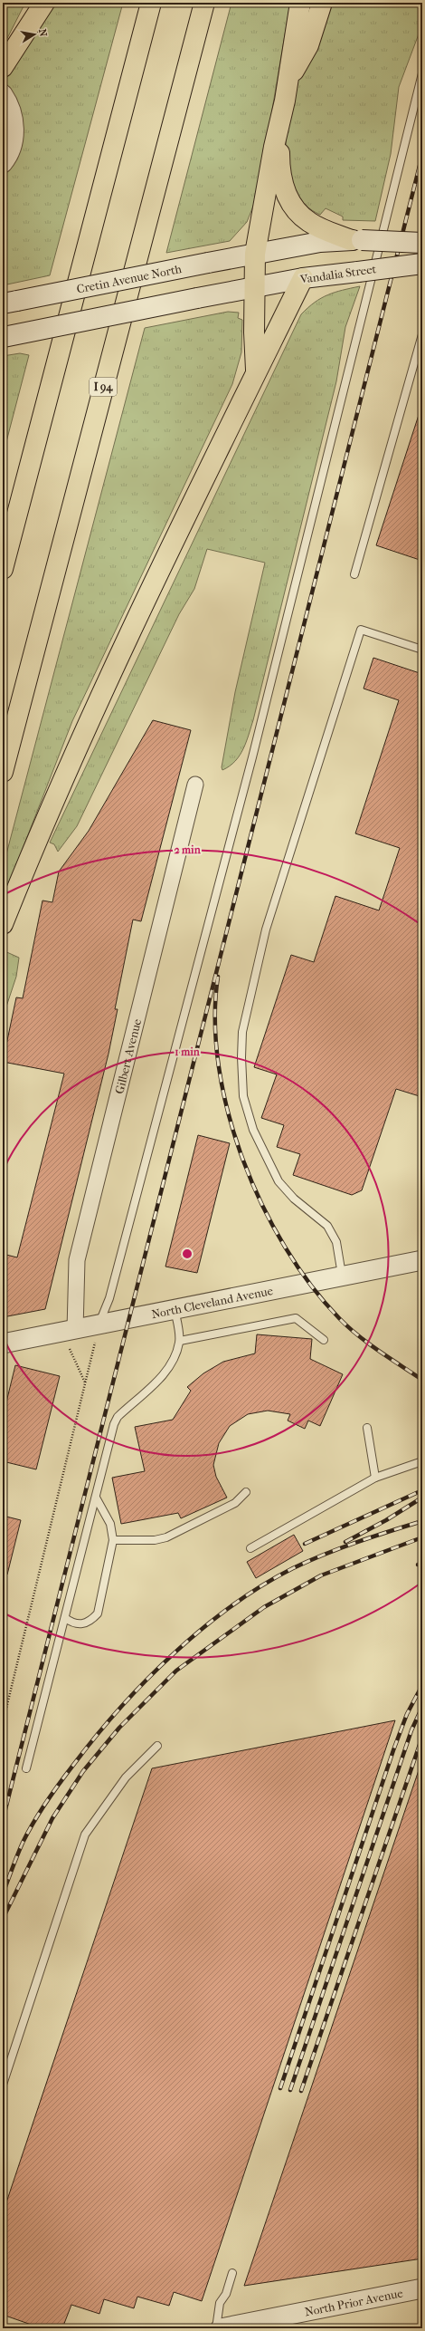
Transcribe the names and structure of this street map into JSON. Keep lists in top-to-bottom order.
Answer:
{
  "streets": {
    "highway": ["I 94"],
    "main road": ["Vandalia Street", "Cretin Avenue North"],
    "street": ["Gilbert Avenue", "North Cleveland Avenue", "North Prior Avenue"]
  },
  "crossings": [
    ["Gilbert Avenue", "North Cleveland Avenue"]
  ],
  "north": "right",
  "rings": ["2 min", "1 min"]
}
